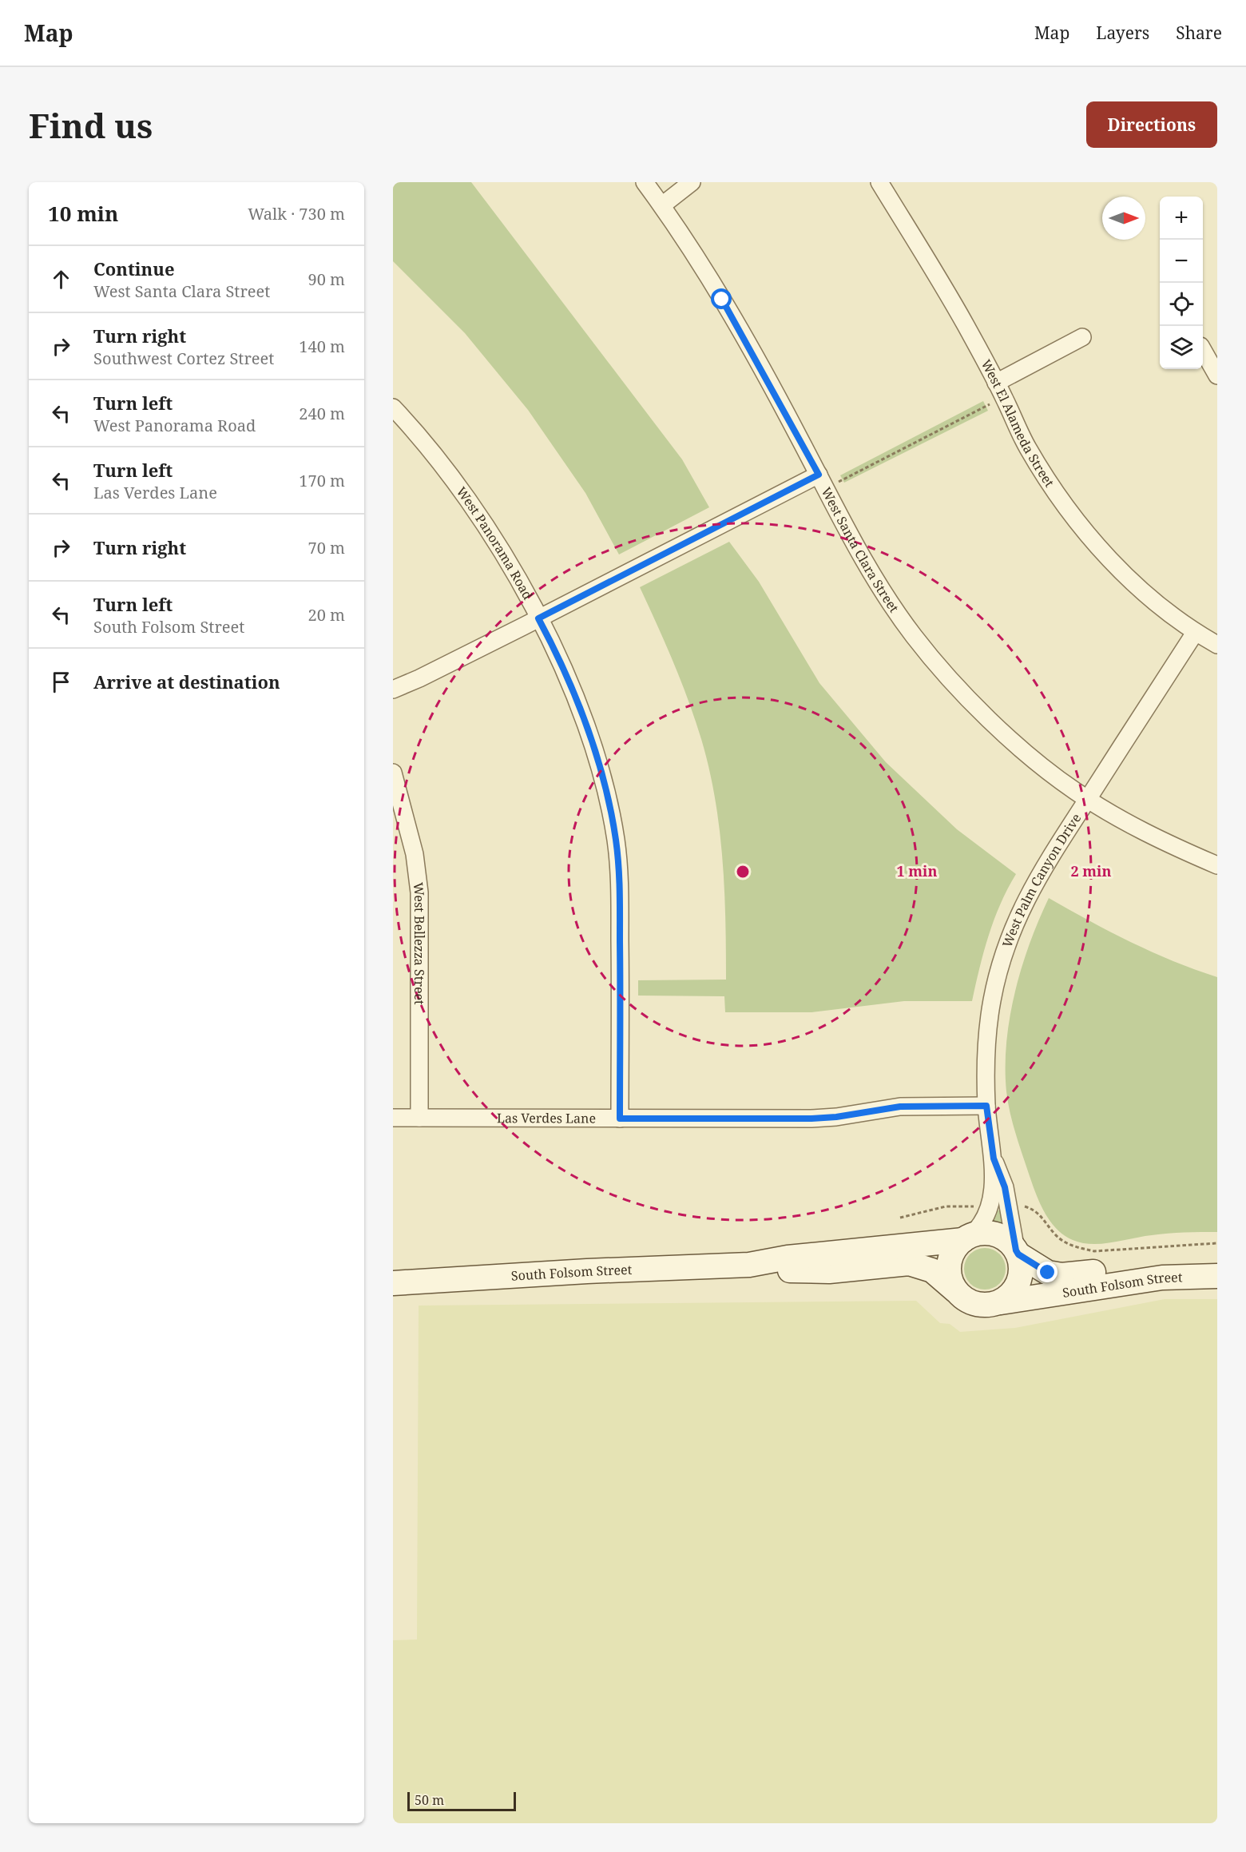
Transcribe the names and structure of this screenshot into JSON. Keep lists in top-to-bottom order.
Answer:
{
  "streets": {
    "street": [
      "West El Alameda Street",
      "West Panorama Road",
      "West Santa Clara Street",
      "West Palm Canyon Drive",
      "West Bellezza Street",
      "Las Verdes Lane",
      "South Folsom Street"
    ]
  },
  "crossings": [
    ["West El Alameda Street", "West Palm Canyon Drive"],
    ["West Panorama Road", "Las Verdes Lane"],
    ["West Santa Clara Street", "West Palm Canyon Drive"],
    ["West Palm Canyon Drive", "Las Verdes Lane"],
    ["West Palm Canyon Drive", "South Folsom Street"],
    ["West Bellezza Street", "Las Verdes Lane"]
  ],
  "scale_bar": "50 m",
  "north": "right",
  "page": {
    "header": "Map",
    "nav": ["Map", "Layers", "Share"],
    "buttons": "Directions",
    "title": "Find us",
    "heading": ["10 min", "Walk · 730 m"],
    "map_buttons": ["+", "−"],
    "list": [
      ["Continue", "West Santa Clara Street", "90 m"],
      ["Turn right", "Southwest Cortez Street", "140 m"],
      ["Turn left", "West Panorama Road", "240 m"],
      ["Turn left", "Las Verdes Lane", "170 m"],
      ["Turn right", "70 m"],
      ["Turn left", "South Folsom Street", "20 m"],
      "Arrive at destination"
    ],
    "scale": "50 m"
  },
  "rings": ["1 min", "2 min"]
}
